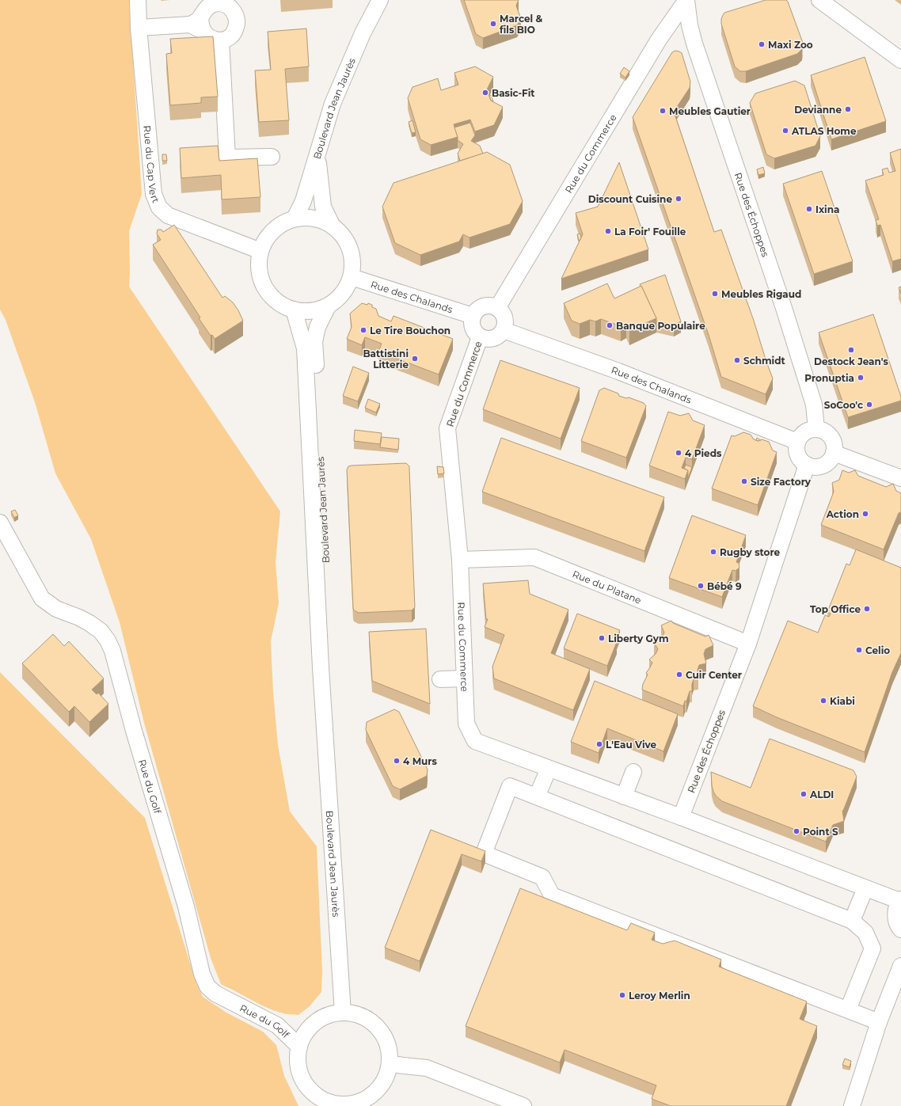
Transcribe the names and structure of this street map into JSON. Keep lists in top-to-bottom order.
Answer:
{
  "streets": {
    "street": [
      "Boulevard Jean Jaurès",
      "Rue du Commerce",
      "Rue du Cap Vert",
      "Rue des Échoppes",
      "Rue des Chalands",
      "Rue du Platane",
      "Rue du Golf"
    ]
  },
  "crossings": [
    ["Boulevard Jean Jaurès", "Rue du Cap Vert"],
    ["Boulevard Jean Jaurès", "Rue des Chalands"],
    ["Boulevard Jean Jaurès", "Rue du Golf"],
    ["Rue du Commerce", "Rue des Échoppes"],
    ["Rue du Commerce", "Rue des Chalands"],
    ["Rue du Commerce", "Rue du Platane"],
    ["Rue du Cap Vert", "Rue des Chalands"],
    ["Rue des Échoppes", "Rue des Chalands"],
    ["Rue des Échoppes", "Rue du Platane"]
  ],
  "places": [
    "Marcel & fils BIO",
    "Maxi Zoo",
    "Basic-Fit",
    "Devianne",
    "Meubles Gautier",
    "ATLAS Home",
    "Discount Cuisine",
    "Ixina",
    "La Foir' Fouille",
    "Meubles Rigaud",
    "Banque Populaire",
    "Le Tire Bouchon",
    "Destock Jean's",
    "Battistini Litterie",
    "Schmidt",
    "Pronuptia",
    "SoCoo'c",
    "4 Pieds",
    "Size Factory",
    "Action",
    "Rugby store",
    "Bébé 9",
    "Top Office",
    "Liberty Gym",
    "Celio",
    "Cuir Center",
    "Kiabi",
    "L'Eau Vive",
    "4 Murs",
    "ALDI",
    "Point S",
    "Leroy Merlin"
  ]
}
